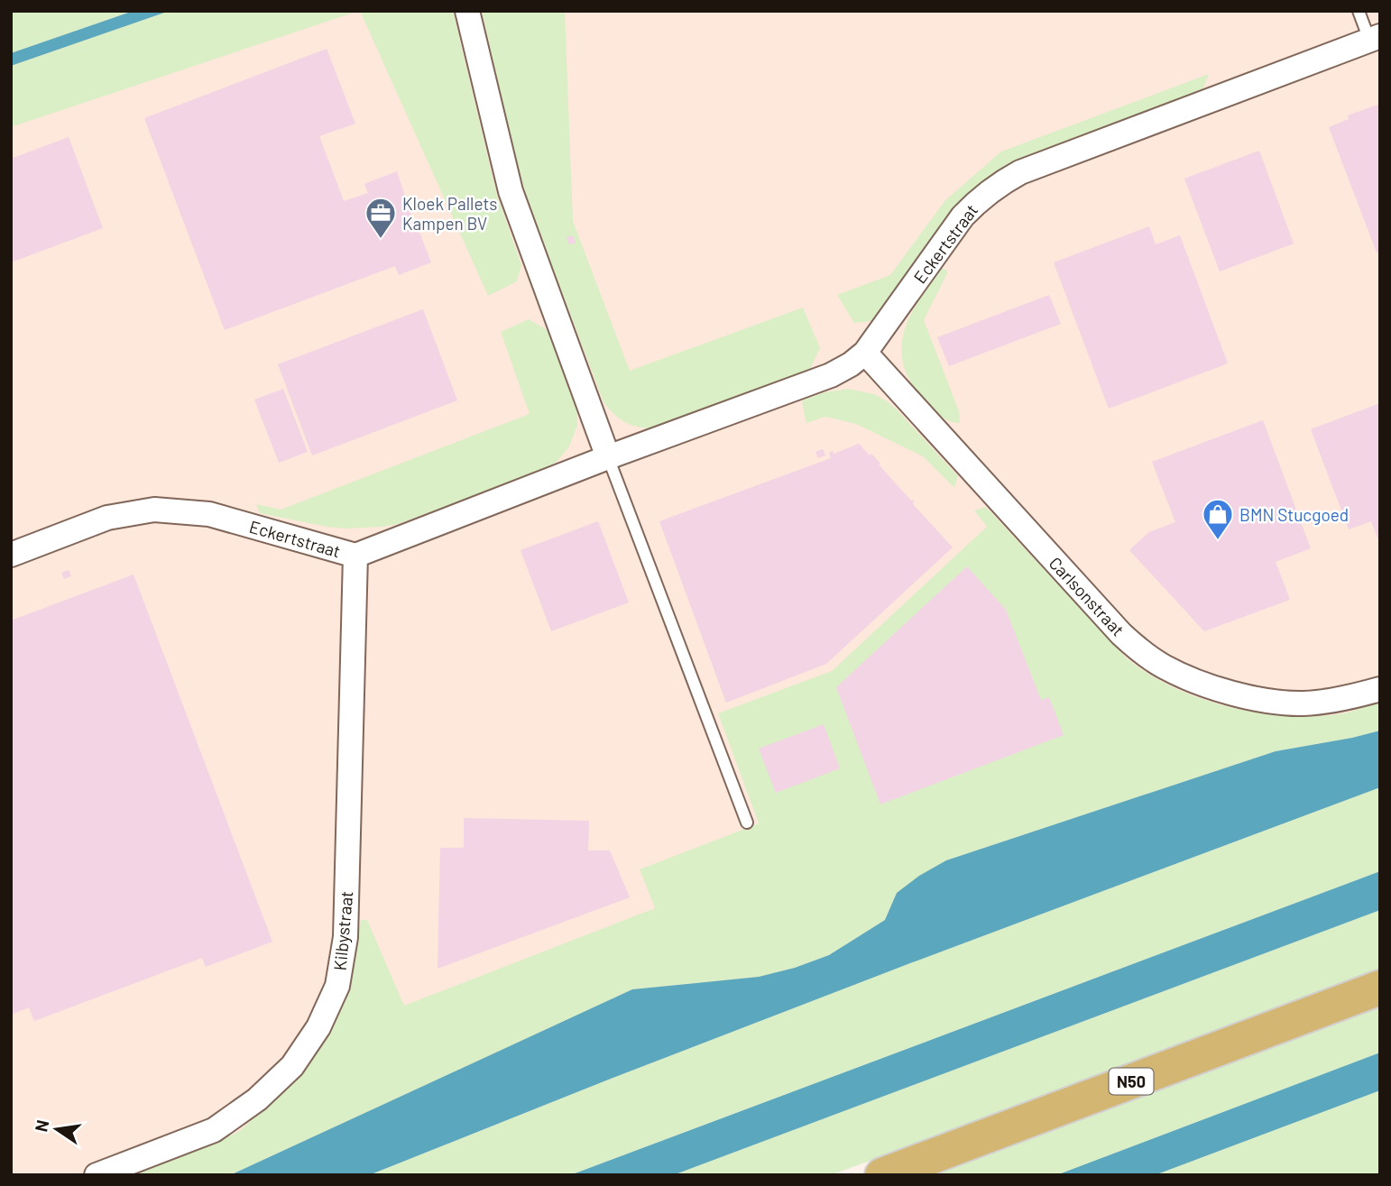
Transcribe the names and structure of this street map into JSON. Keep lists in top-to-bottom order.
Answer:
{
  "streets": {
    "highway": ["N50"],
    "street": ["Eckertstraat", "Carlsonstraat", "Kilbystraat"]
  },
  "crossings": [
    ["Eckertstraat", "Carlsonstraat"],
    ["Eckertstraat", "Kilbystraat"]
  ],
  "places": {
    "office": ["Kloek Pallets Kampen BV"],
    "shop": ["BMN Stucgoed"]
  },
  "north": "left"
}
